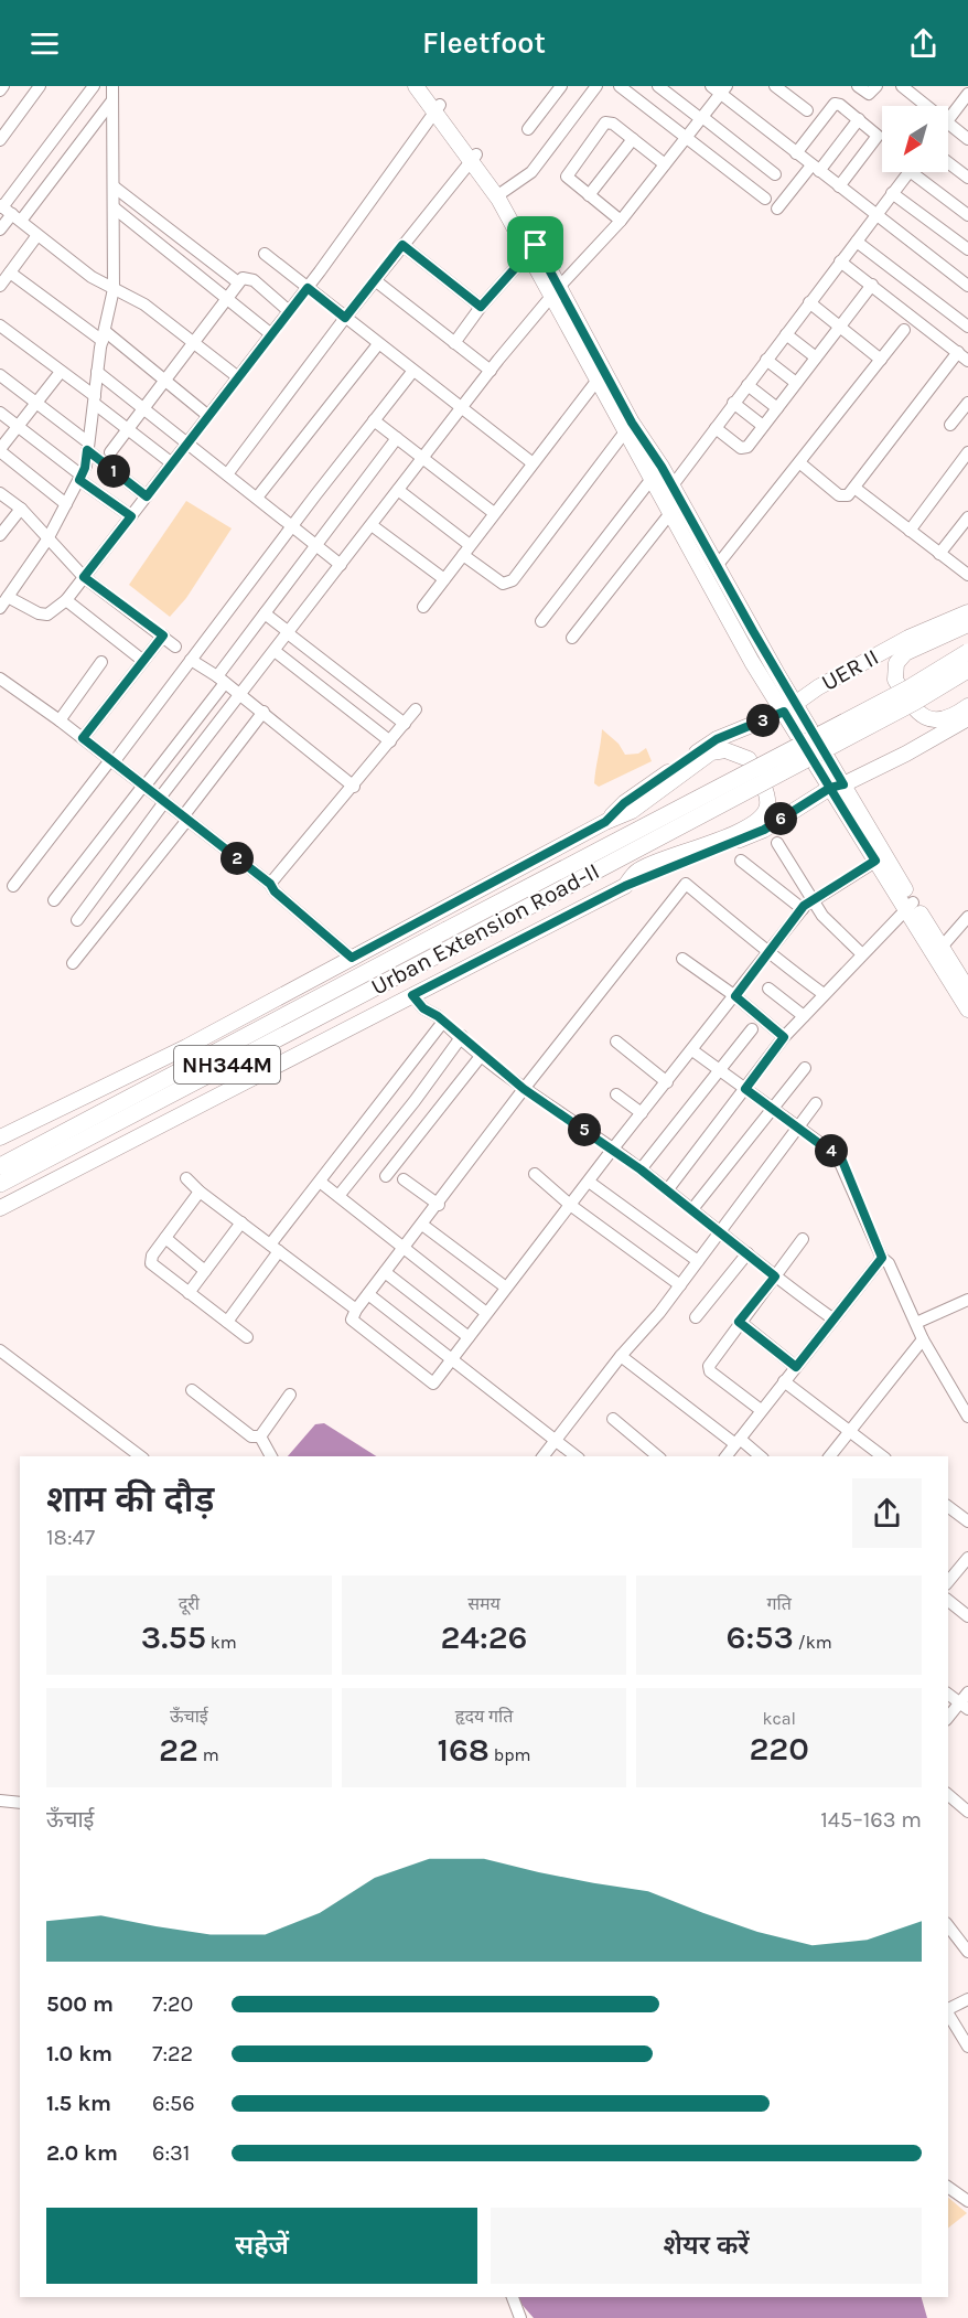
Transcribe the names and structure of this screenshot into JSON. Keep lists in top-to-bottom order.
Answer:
{
  "streets": {
    "highway": ["Urban Extension Road-II", "NH344M"],
    "main road": ["UER II"]
  },
  "north": "bottom left",
  "page": {
    "header": "Fleetfoot",
    "pins": [
      "1",
      "3",
      "6",
      "2",
      "5",
      "4"
    ],
    "heading": ["शाम की दौड़", "18:47"],
    "stats": [
      ["दूरी", "3.55 km"],
      ["समय", "24:26"],
      ["गति", "6:53 /km"],
      ["ऊँचाई", "22 m"],
      ["हृदय गति", "168 bpm"],
      ["kcal", "220"]
    ],
    "chart": ["ऊँचाई", "145–163 m"],
    "list": [
      {
        "name": "500 m",
        "note": "7:20"
      },
      {
        "name": "1.0 km",
        "note": "7:22"
      },
      {
        "name": "1.5 km",
        "note": "6:56"
      },
      {
        "name": "2.0 km",
        "note": "6:31"
      }
    ],
    "buttons": ["सहेजें", "शेयर करें"]
  }
}
